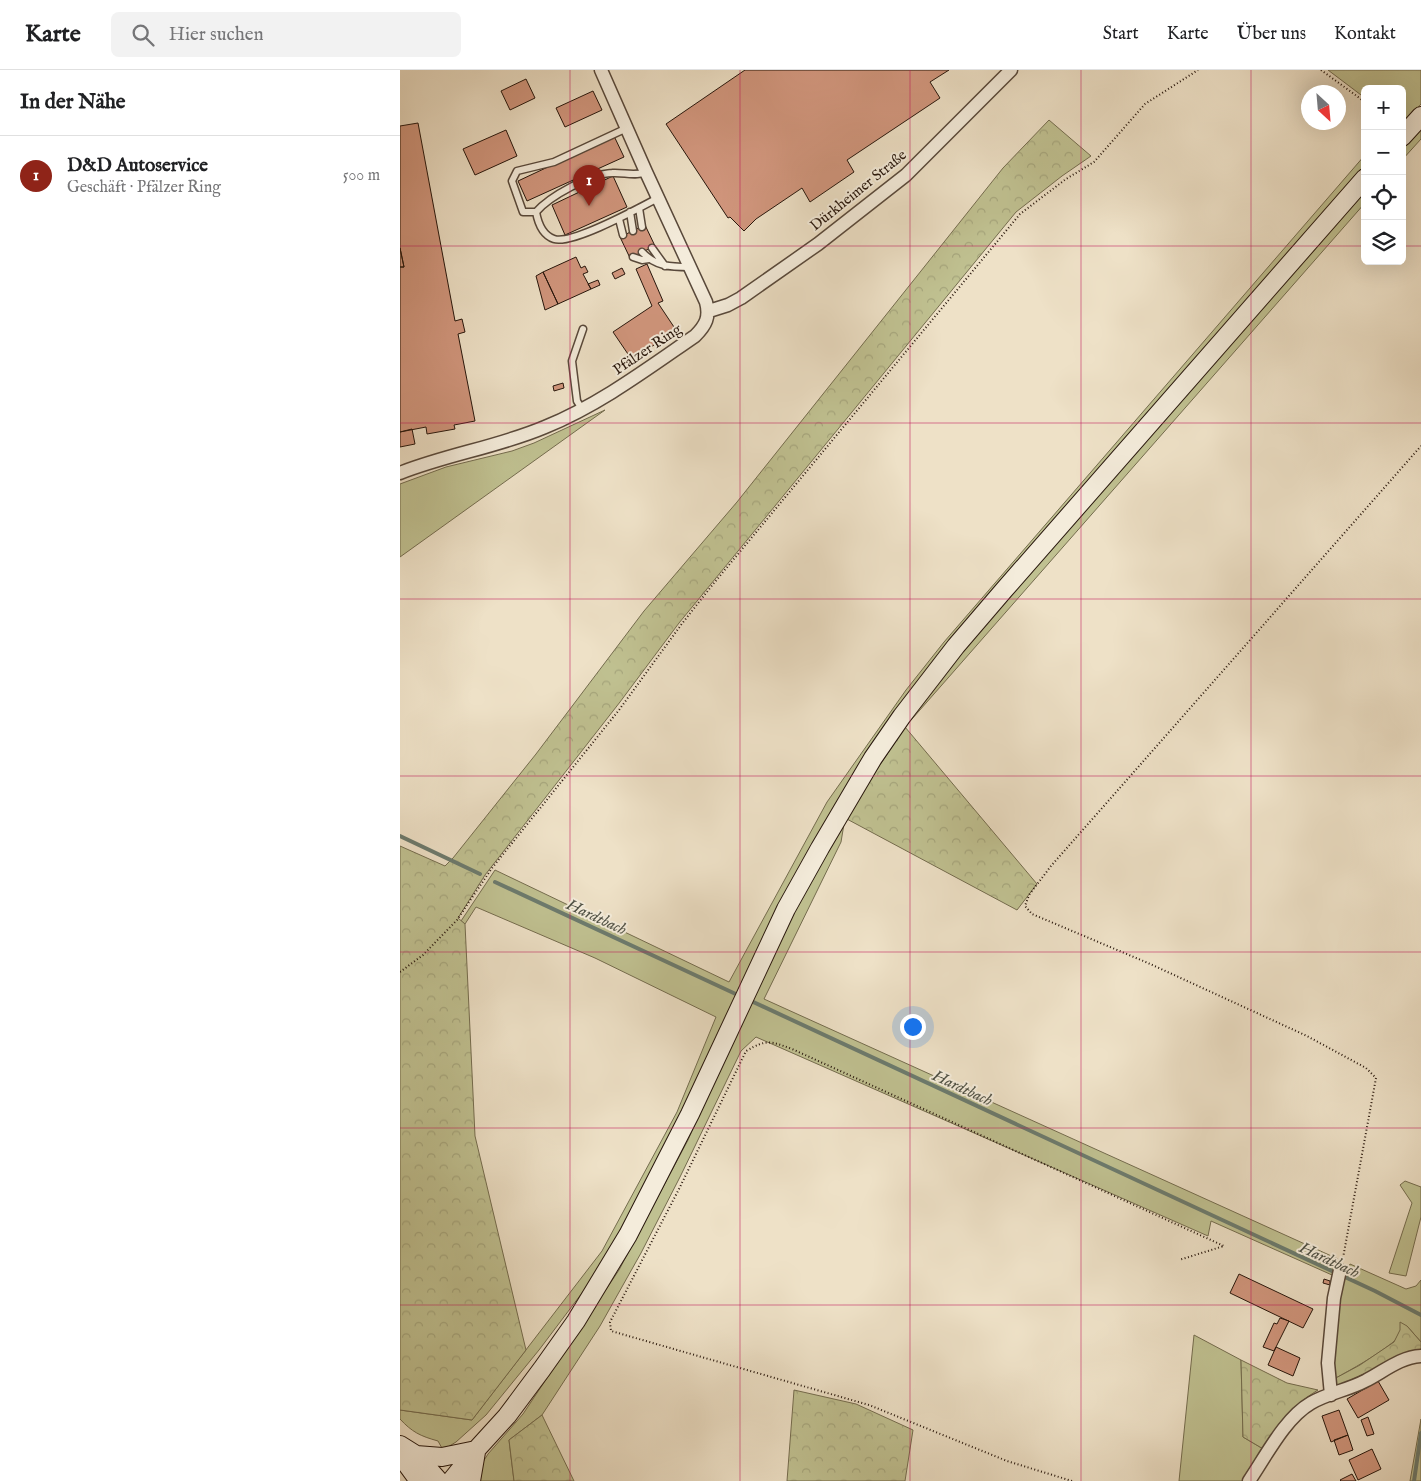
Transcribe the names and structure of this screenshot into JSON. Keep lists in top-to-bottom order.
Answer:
{
  "streets": {
    "street": ["Dürkheimer Straße", "Pfälzer Ring"]
  },
  "crossings": [
    ["Dürkheimer Straße", "Pfälzer Ring"]
  ],
  "water": ["Hardtbach"],
  "north": "bottom right",
  "page": {
    "header": "Karte",
    "search": "Hier suchen",
    "nav": [
      "Start",
      "Karte",
      "Über uns",
      "Kontakt"
    ],
    "heading": "In der Nähe",
    "map_buttons": ["+", "−"],
    "list": [
      {
        "mark": "1",
        "name": "D&D Autoservice",
        "note": "Geschäft · Pfälzer Ring",
        "value": "500 m"
      }
    ],
    "pins": "1"
  }
}
